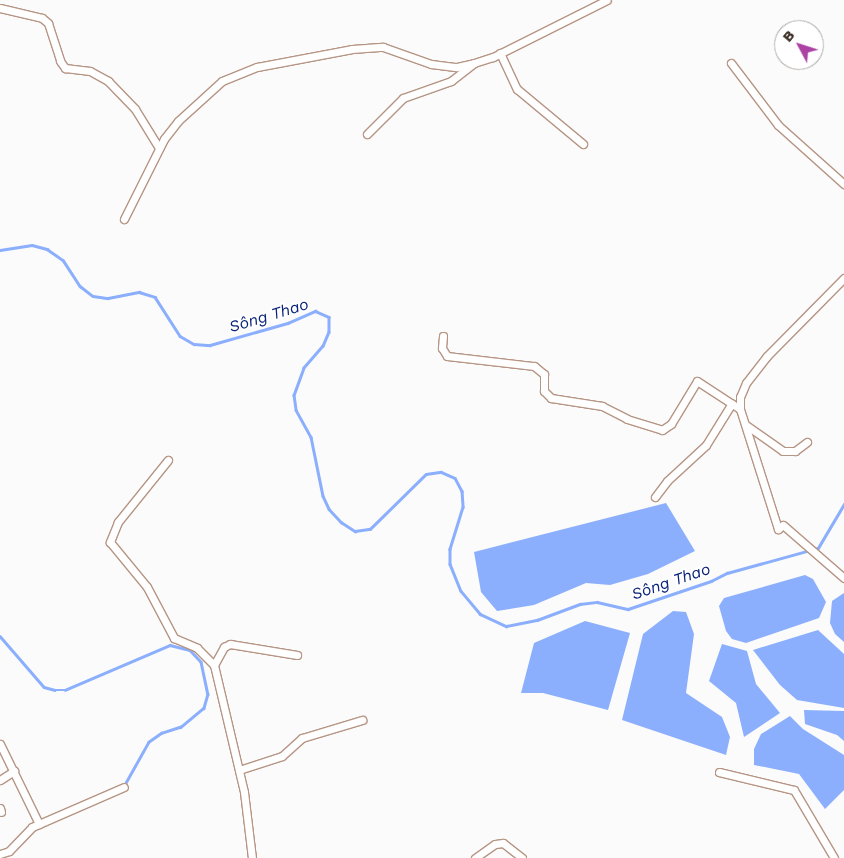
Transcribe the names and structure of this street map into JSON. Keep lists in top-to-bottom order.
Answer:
{
  "water": ["Sông Thao"],
  "north": "top left"
}
